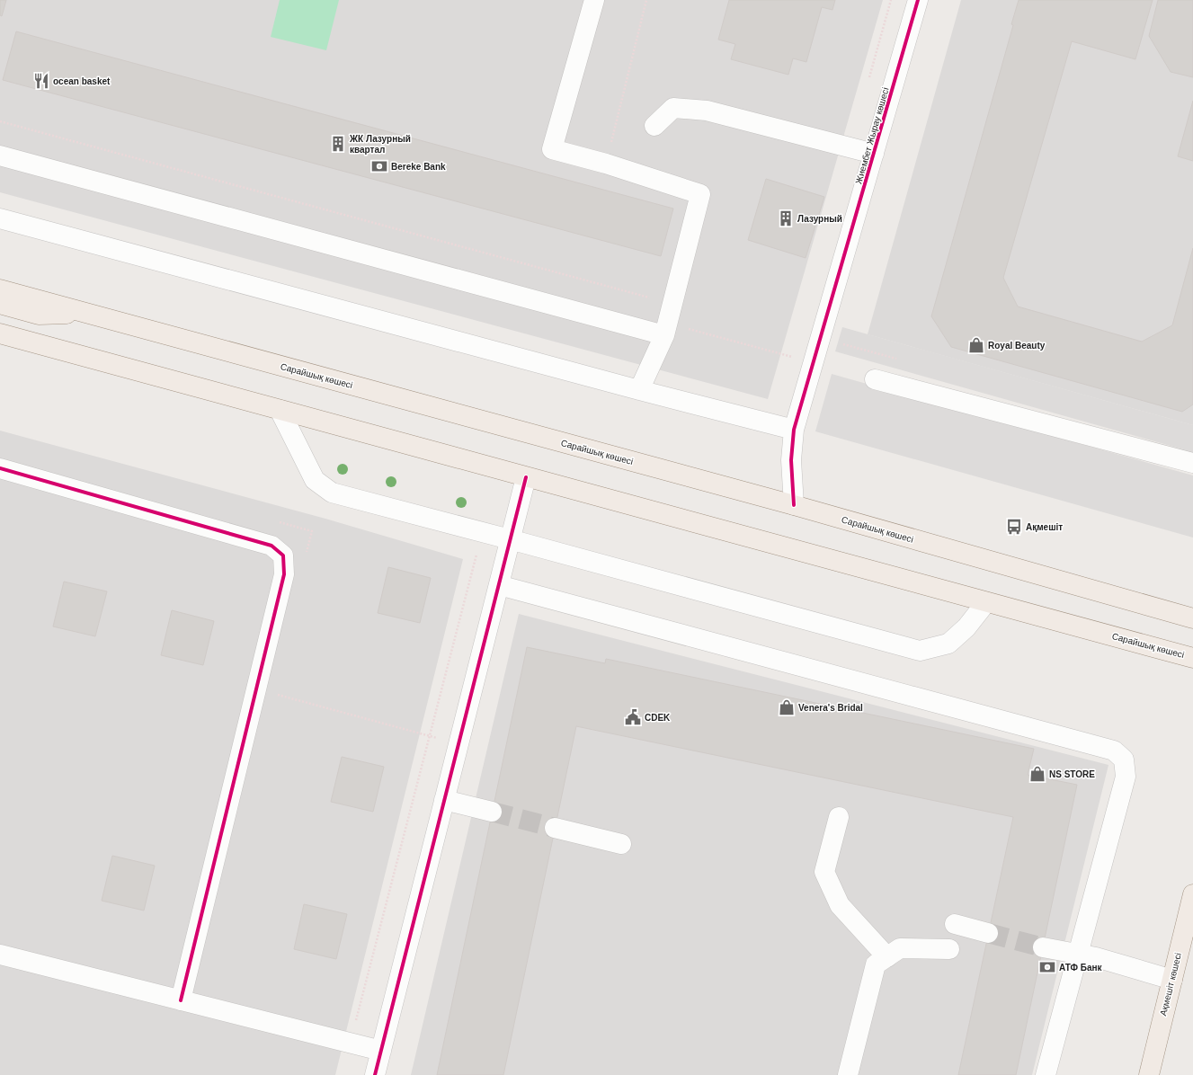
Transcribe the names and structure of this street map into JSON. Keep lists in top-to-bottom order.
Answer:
{
  "streets": {
    "main road": ["Сарайшық көшесі", "Ақмешіт көшесі"],
    "street": ["Жиембет Жырау көшесі"]
  },
  "crossings": [
    ["Жиембет Жырау көшесі", "Сарайшық көшесі"]
  ],
  "places": {
    "restaurant": ["ocean basket"],
    "building": ["ЖК Лазурный квартал", "Лазурный"],
    "bank": ["Bereke Bank", "АТФ Банк"],
    "shop": ["Royal Beauty", "Venera's Bridal", "NS STORE"],
    "bus stop": ["Ақмешіт"],
    "public building": ["CDEK"]
  }
}
